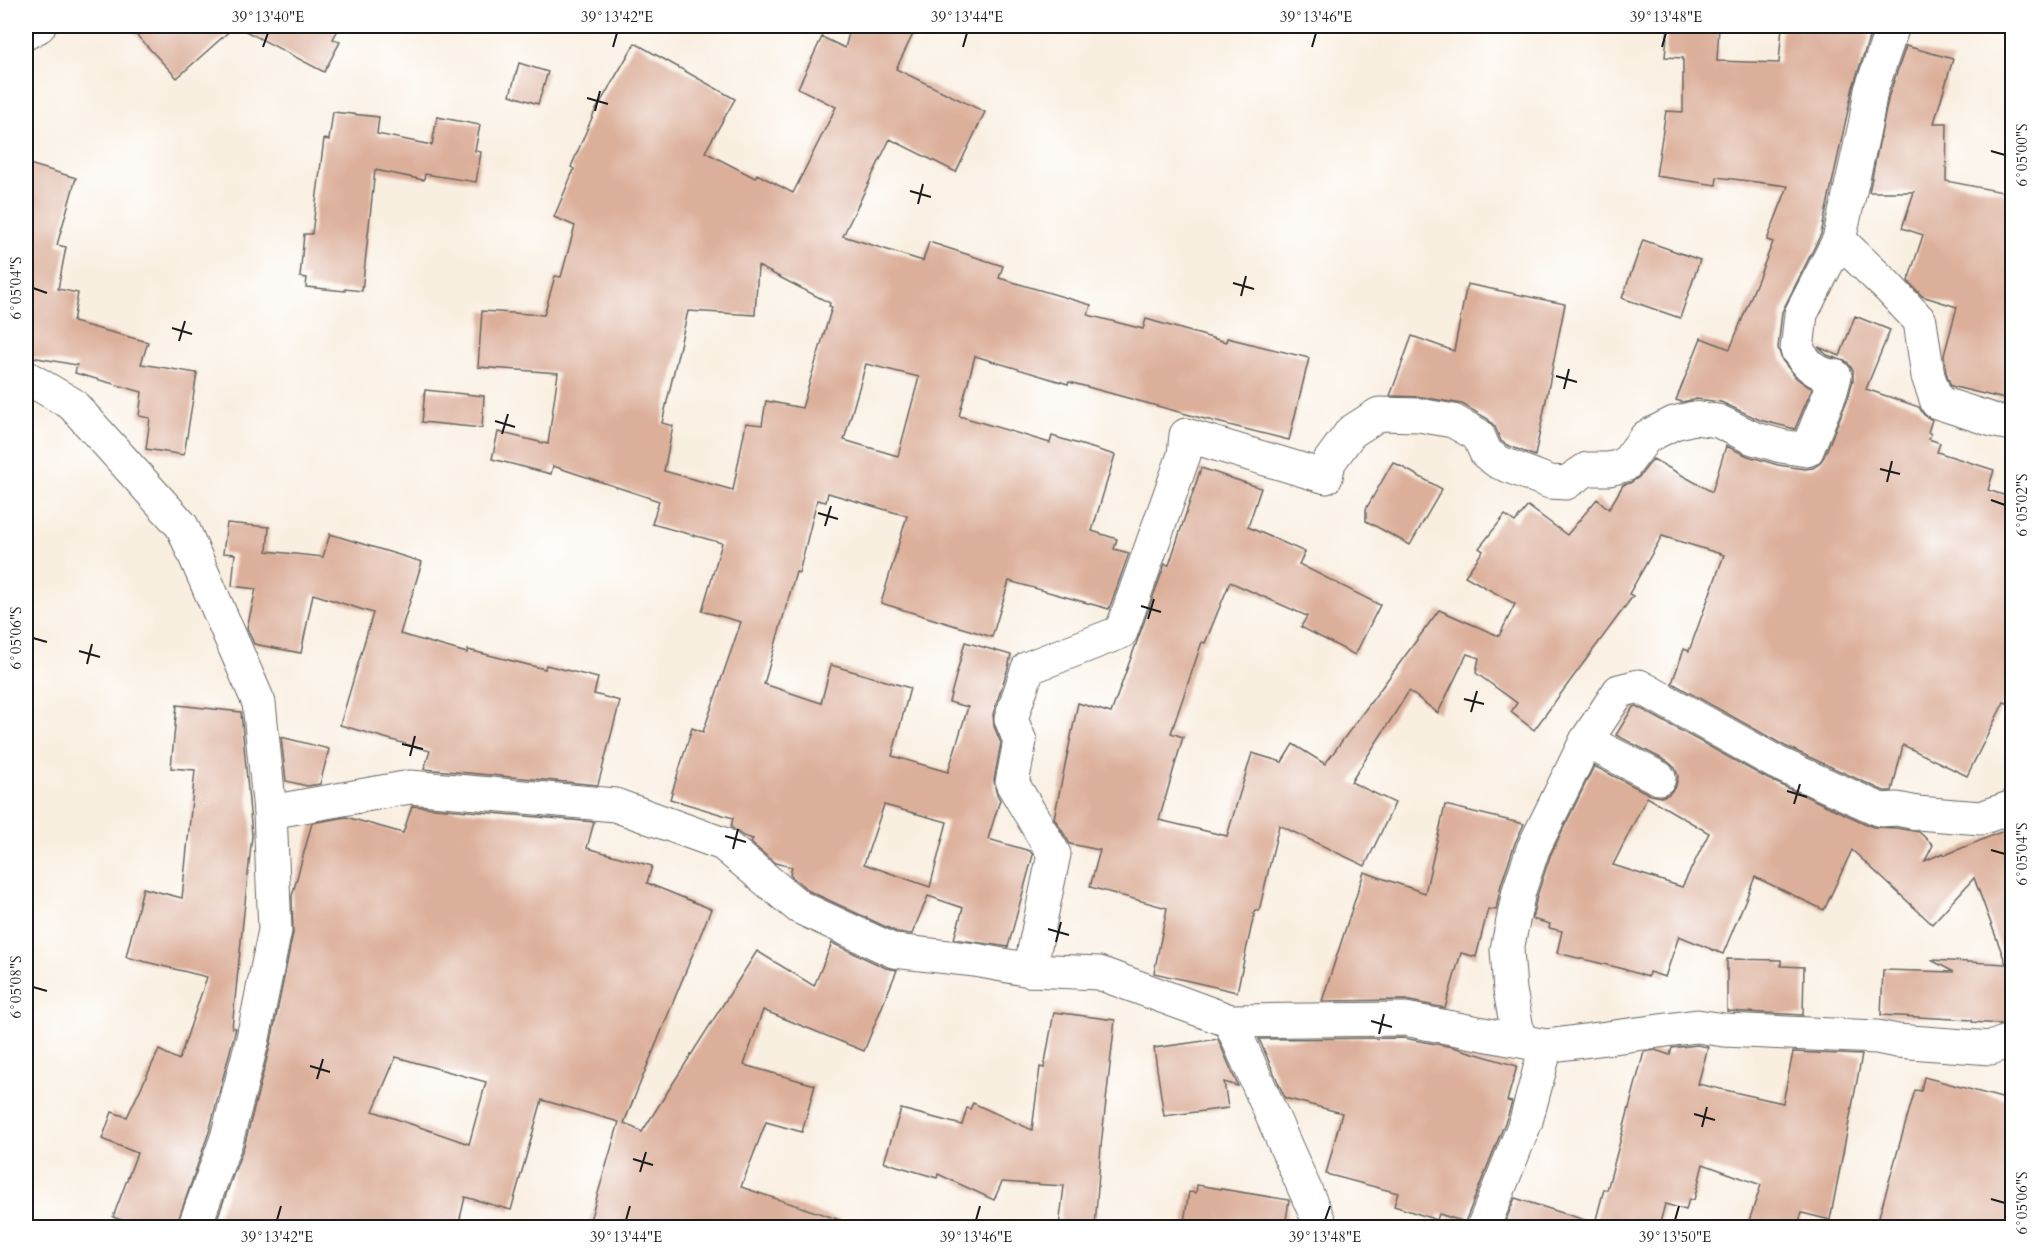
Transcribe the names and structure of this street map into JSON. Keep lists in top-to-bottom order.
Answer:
{
  "coordinates": [
    "39°13'40\"E",
    "39°13'42\"E",
    "39°13'44\"E",
    "39°13'46\"E",
    "39°13'48\"E",
    "6°05'00\"S",
    "6°05'04\"S",
    "6°05'02\"S",
    "6°05'06\"S",
    "6°05'08\"S",
    "39°13'50\"E"
  ]
}
